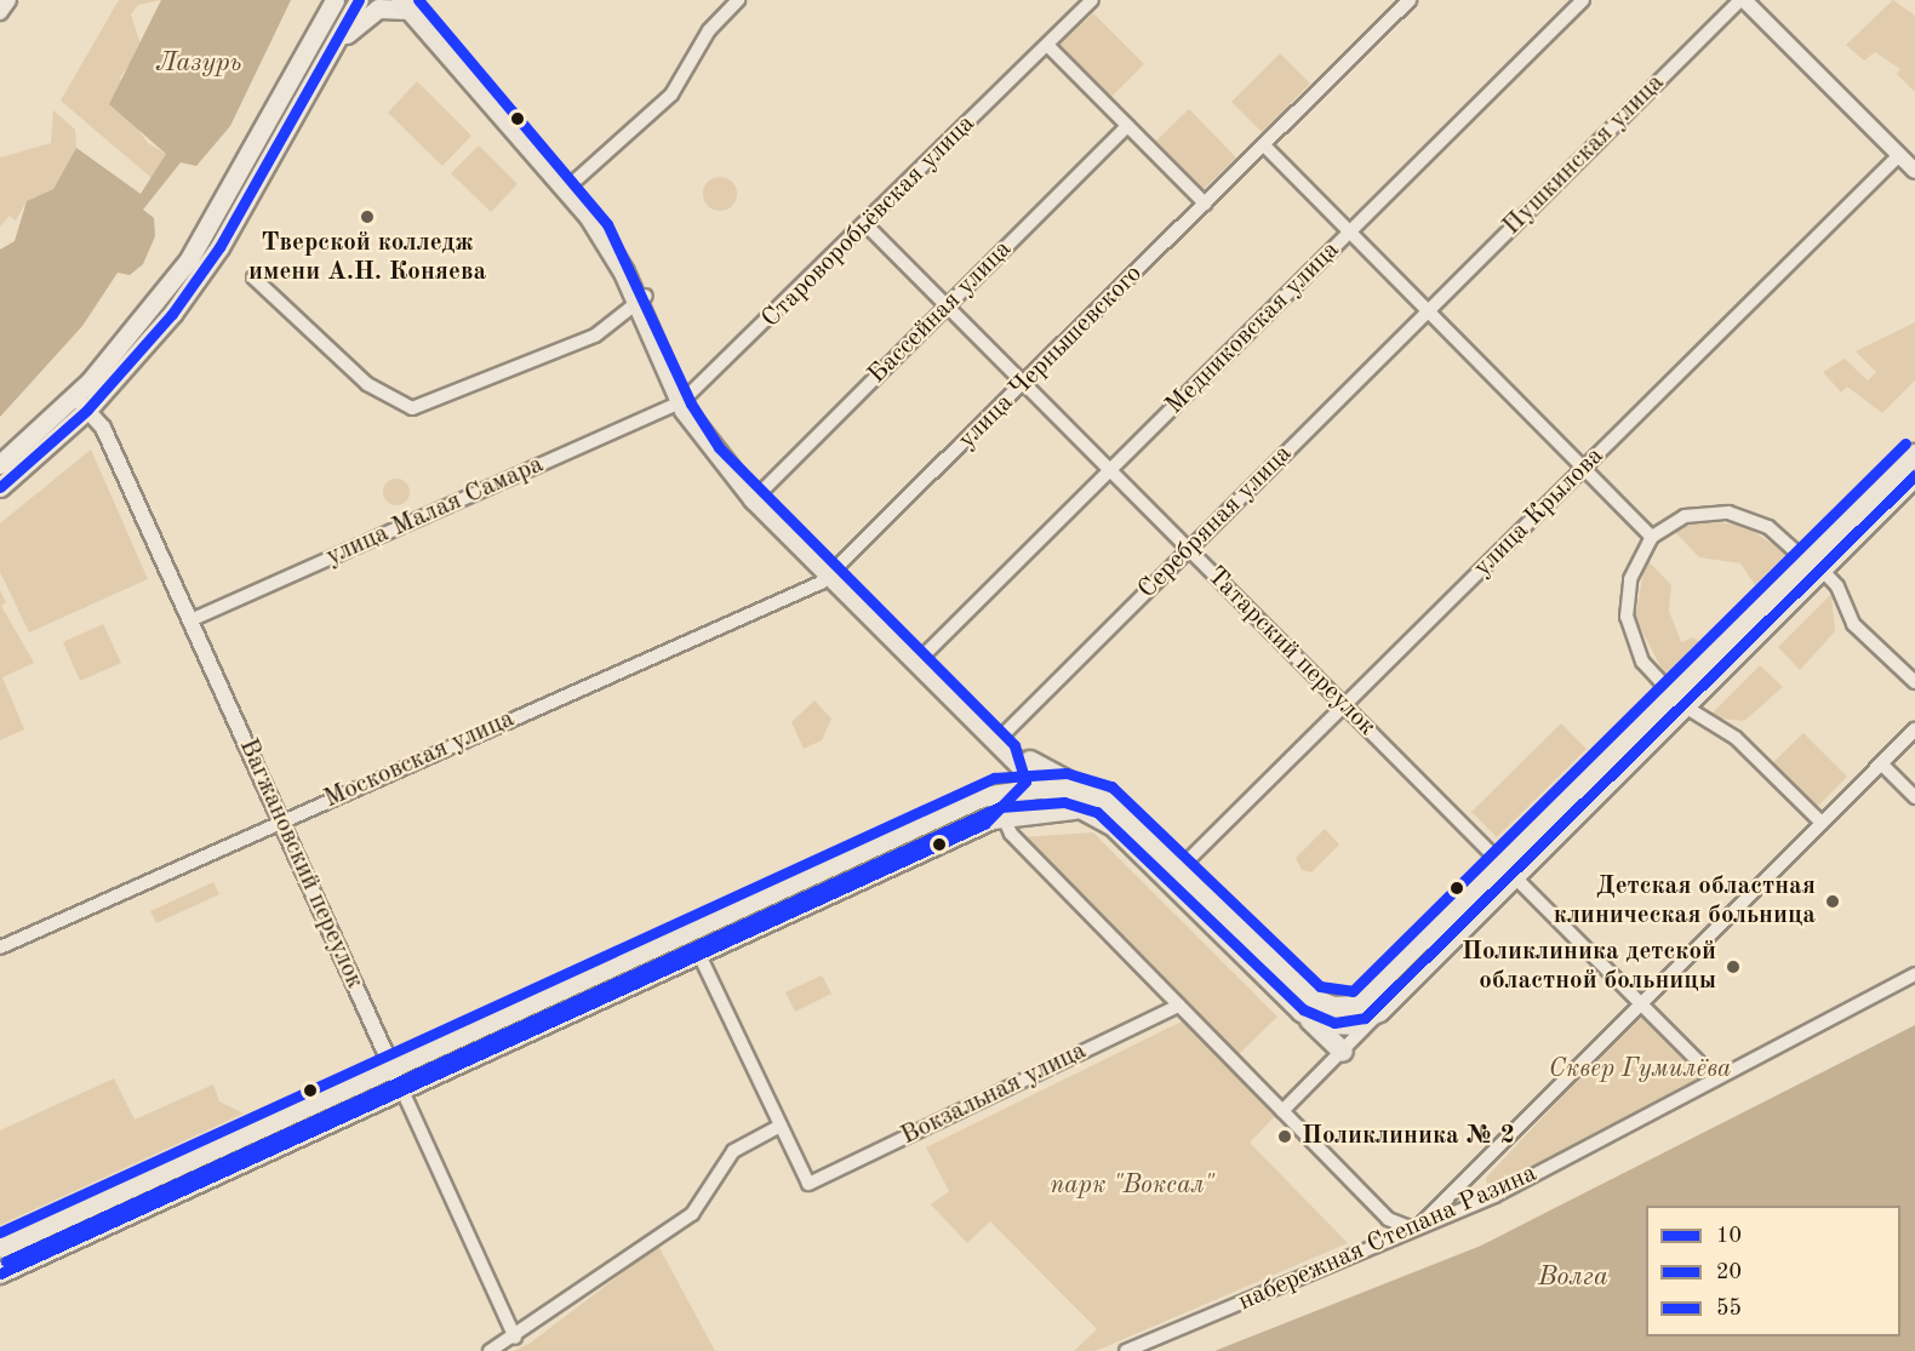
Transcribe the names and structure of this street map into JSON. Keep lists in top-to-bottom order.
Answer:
{
  "streets": {
    "street": [
      "Пушкинская улица",
      "Староворобьёвская улица",
      "Бассейная улица",
      "Медниковская улица",
      "улица Чернышевского",
      "улица Малая Самара",
      "улица Крылова",
      "Серебряная улица",
      "Татарский переулок",
      "Московская улица",
      "Вагжановский переулок",
      "Вокзальная улица",
      "набережная Степана Разина"
    ]
  },
  "crossings": [
    ["Пушкинская улица", "Серебряная улица"],
    ["Староворобьёвская улица", "улица Малая Самара"],
    ["Староворобьёвская улица", "Татарский переулок"],
    ["Бассейная улица", "Татарский переулок"],
    ["Медниковская улица", "Татарский переулок"],
    ["улица Чернышевского", "Татарский переулок"],
    ["улица Чернышевского", "Московская улица"],
    ["улица Малая Самара", "Вагжановский переулок"],
    ["улица Крылова", "Татарский переулок"],
    ["Серебряная улица", "Татарский переулок"],
    ["Татарский переулок", "набережная Степана Разина"],
    ["Московская улица", "Вагжановский переулок"]
  ],
  "water": ["Лазурь", "Волга"],
  "parks": ["Сквер Гумилёва", "парк \"Воксал\""],
  "places": [
    "Тверской колледж имени А.Н. Коняева",
    "Детская областная клиническая больница",
    "Поликлиника детской областной больницы",
    "Поликлиника № 2"
  ],
  "lines": ["transit line 10", "transit line 55", "transit line 20"],
  "legend": ["10", "20", "55"]
}
